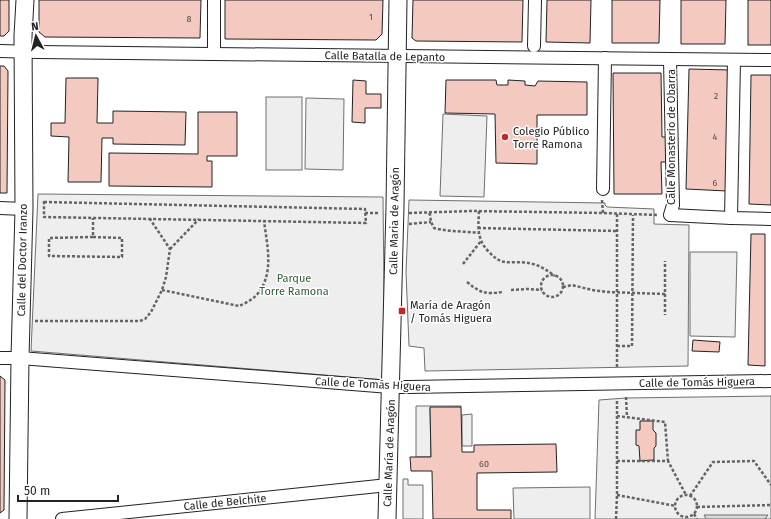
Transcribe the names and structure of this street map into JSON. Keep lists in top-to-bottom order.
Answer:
{
  "streets": {
    "street": [
      "Calle Batalla de Lepanto",
      "Calle Monasterio de Obarra",
      "Calle Maria de Aragón",
      "Calle del Doctor Iranzo",
      "Calle de Tomás Higuera",
      "Calle María de Aragón",
      "Calle de Belchite"
    ]
  },
  "crossings": [
    ["Calle Batalla de Lepanto", "Calle Monasterio de Obarra"],
    ["Calle Batalla de Lepanto", "Calle Maria de Aragón"],
    ["Calle Batalla de Lepanto", "Calle del Doctor Iranzo"],
    ["Calle Maria de Aragón", "Calle de Tomás Higuera"],
    ["Calle Maria de Aragón", "Calle María de Aragón"],
    ["Calle del Doctor Iranzo", "Calle de Tomás Higuera"],
    ["Calle de Tomás Higuera", "Calle María de Aragón"],
    ["Calle María de Aragón", "Calle de Belchite"]
  ],
  "parks": ["Parque Torre Ramona"],
  "places": {
    "other": ["Colegio Público Torre Ramona"],
    "transit": ["María de Aragón / Tomás Higuera"]
  },
  "house_numbers": [
    "1",
    "8",
    "2",
    "4",
    "6",
    "60"
  ],
  "scale_bar": "50 m",
  "north": "top"
}
